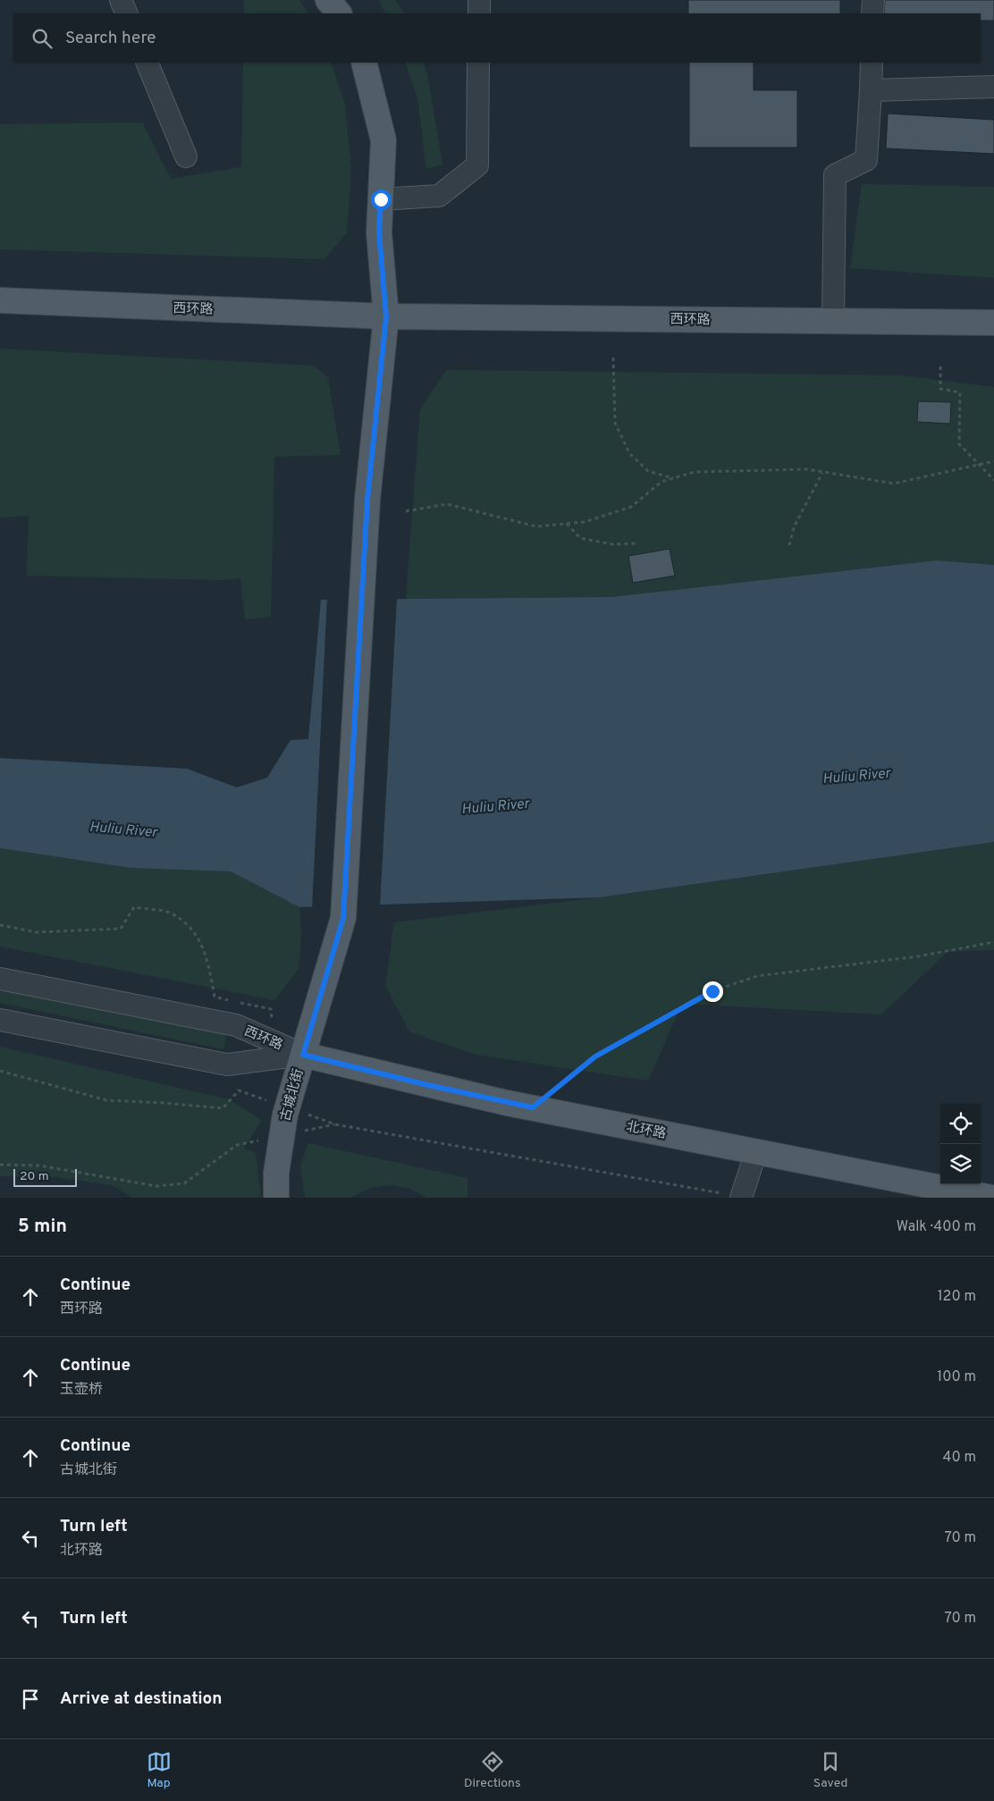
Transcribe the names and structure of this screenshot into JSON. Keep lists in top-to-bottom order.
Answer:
{
  "streets": {
    "main road": ["西环路", "古城北街", "北环路"]
  },
  "crossings": [
    ["西环路", "古城北街"],
    ["西环路", "北环路"],
    ["古城北街", "北环路"]
  ],
  "water": ["Huliu River"],
  "scale_bar": "20 m",
  "page": {
    "search": "Search here",
    "scale": "20 m",
    "heading": ["5 min", "Walk · 400 m"],
    "list": [
      ["Continue", "西环路", "120 m"],
      ["Continue", "玉壶桥", "100 m"],
      ["Continue", "古城北街", "40 m"],
      ["Turn left", "北环路", "70 m"],
      ["Turn left", "70 m"],
      "Arrive at destination"
    ],
    "nav": ["Map", "Directions", "Saved"]
  }
}
